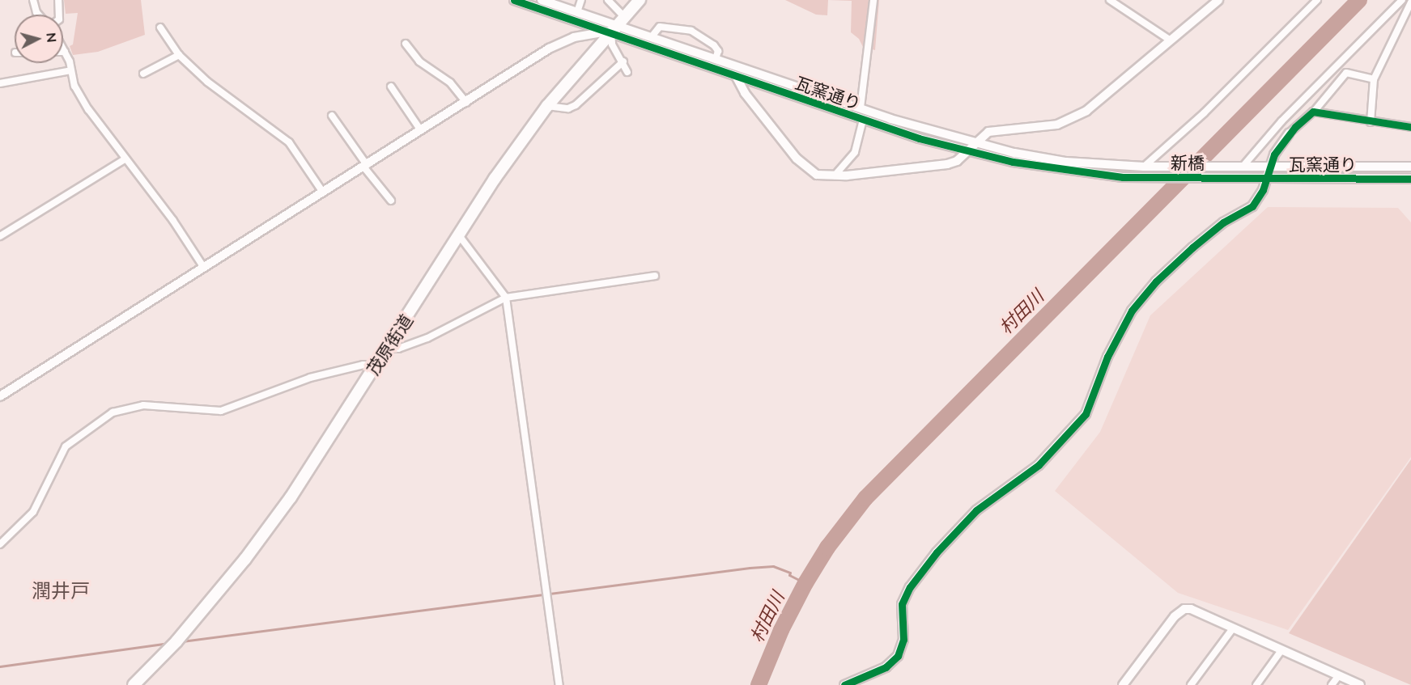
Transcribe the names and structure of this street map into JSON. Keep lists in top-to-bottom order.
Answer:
{
  "streets": {
    "main road": ["茂原街道"],
    "street": ["瓦窯通り", "新橋"]
  },
  "crossings": [
    ["瓦窯通り", "新橋"],
    ["瓦窯通り", "茂原街道"]
  ],
  "districts": ["潤井戸"],
  "water": ["村田川"],
  "north": "right"
}
